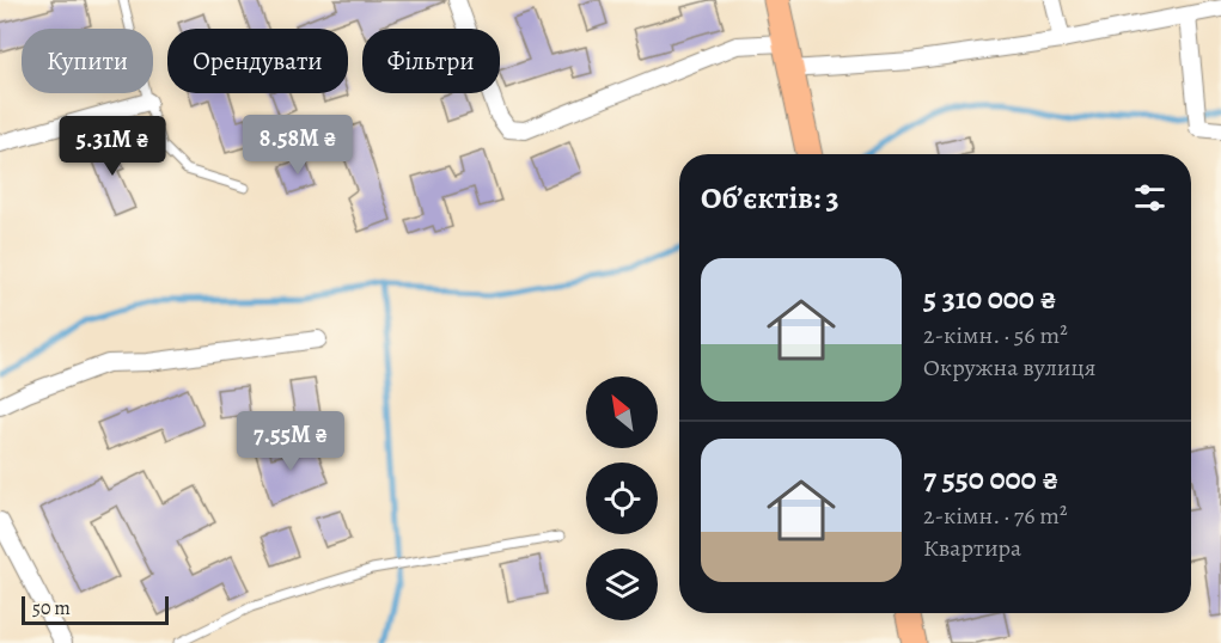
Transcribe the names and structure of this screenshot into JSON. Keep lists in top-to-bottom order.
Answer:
{
  "scale_bar": "50 m",
  "north": "top left",
  "page": {
    "chip": ["Купити", "Орендувати", "Фільтри"],
    "price": ["8.58M ₴", "5.31M ₴", "7.55M ₴"],
    "heading": "Об’єктів: 3",
    "list": [
      {
        "name": "5 310 000 ₴",
        "note": "2-кімн. · 56 m² · Окружна вулиця"
      },
      {
        "name": "7 550 000 ₴",
        "note": "2-кімн. · 76 m² · Квартира"
      }
    ],
    "scale": "50 m"
  }
}
